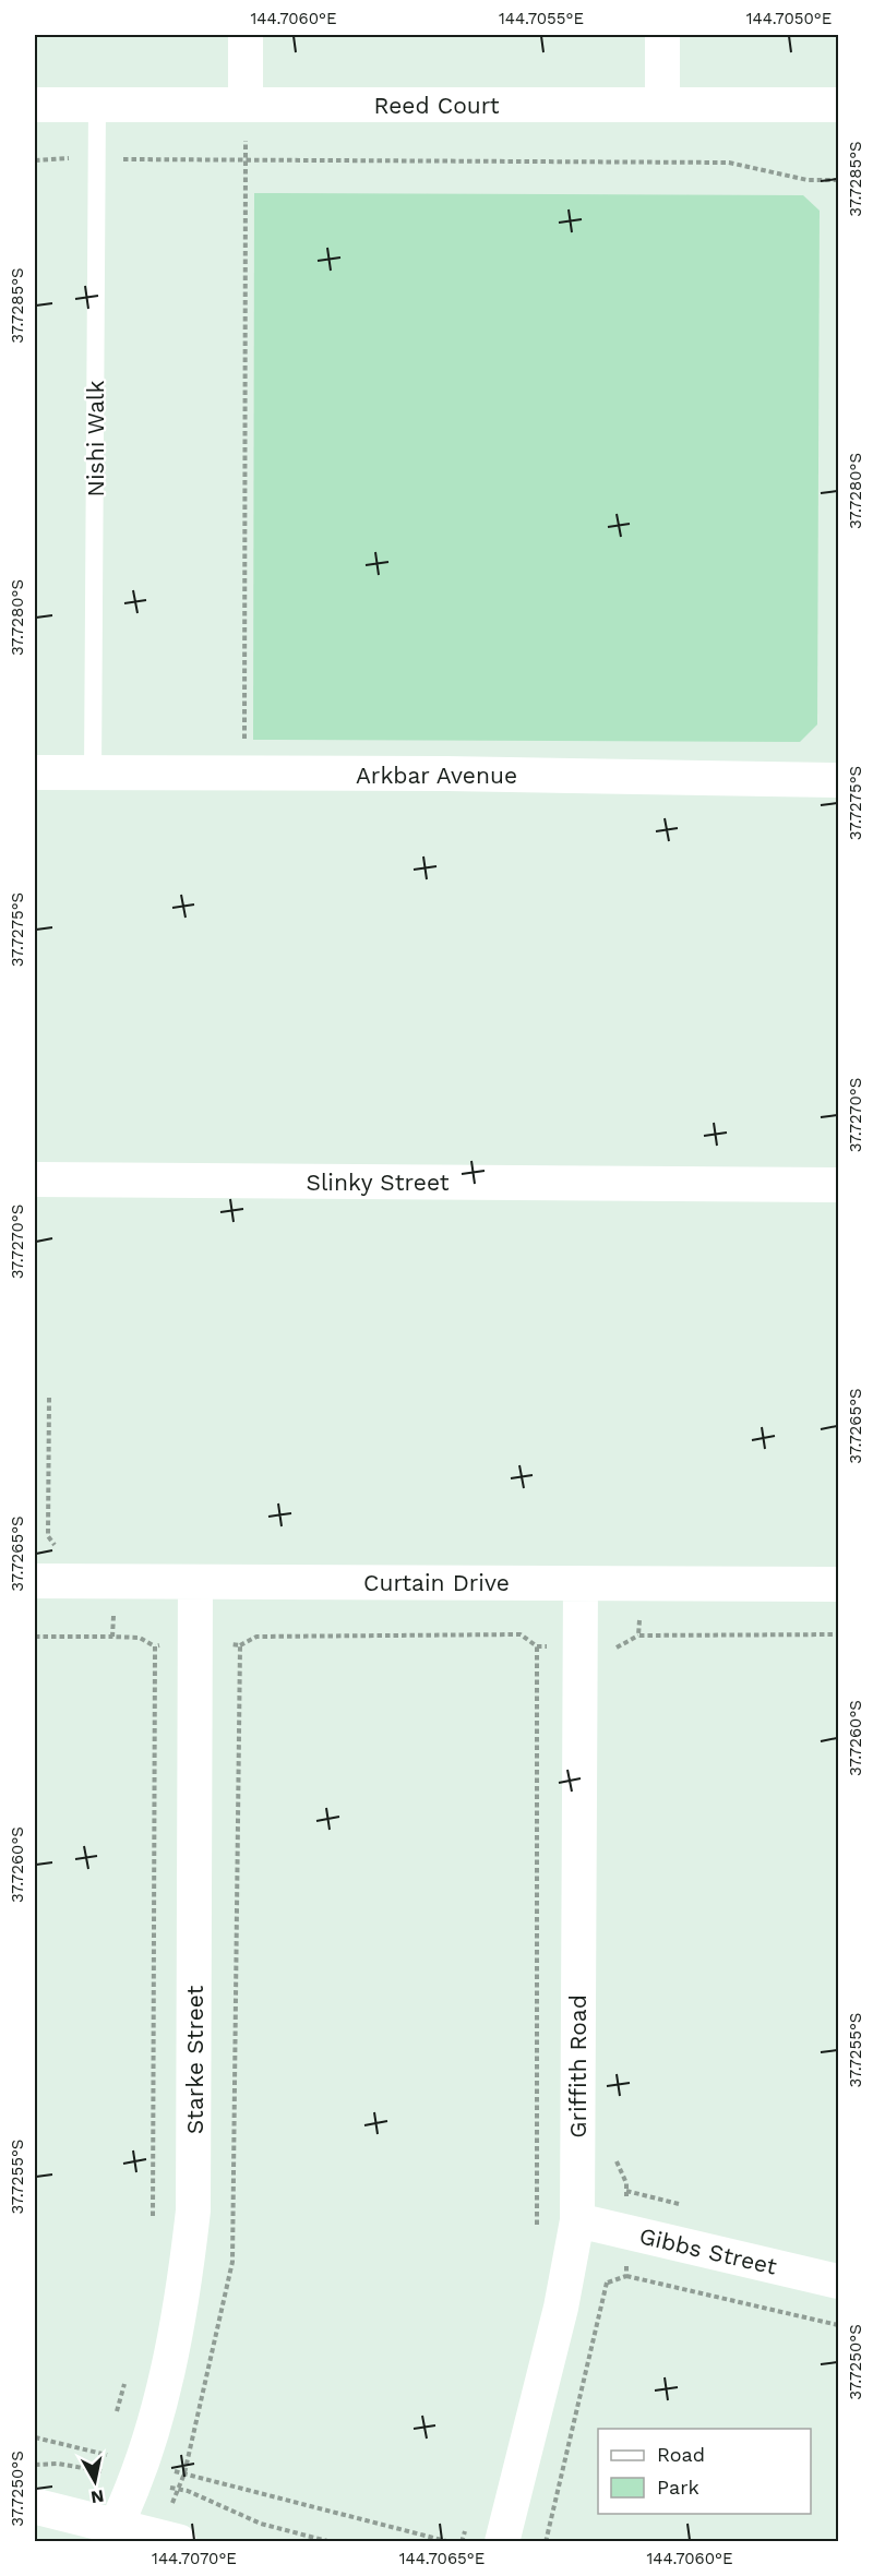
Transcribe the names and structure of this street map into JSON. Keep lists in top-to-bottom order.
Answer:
{
  "streets": {
    "street": [
      "Reed Court",
      "Arkbar Avenue",
      "Slinky Street",
      "Curtain Drive",
      "Starke Street",
      "Griffith Road",
      "Gibbs Street"
    ],
    "lane": ["Nishi Walk"]
  },
  "crossings": [
    ["Reed Court", "Nishi Walk"],
    ["Nishi Walk", "Arkbar Avenue"],
    ["Curtain Drive", "Starke Street"],
    ["Curtain Drive", "Griffith Road"],
    ["Griffith Road", "Gibbs Street"]
  ],
  "legend": ["Road", "Park"],
  "north": "bottom",
  "coordinates": [
    "144.7060°E",
    "144.7055°E",
    "144.7050°E",
    "37.7285°S",
    "37.7280°S",
    "37.7275°S",
    "37.7270°S",
    "37.7265°S",
    "37.7260°S",
    "37.7255°S",
    "37.7250°S",
    "144.7070°E",
    "144.7065°E"
  ]
}
